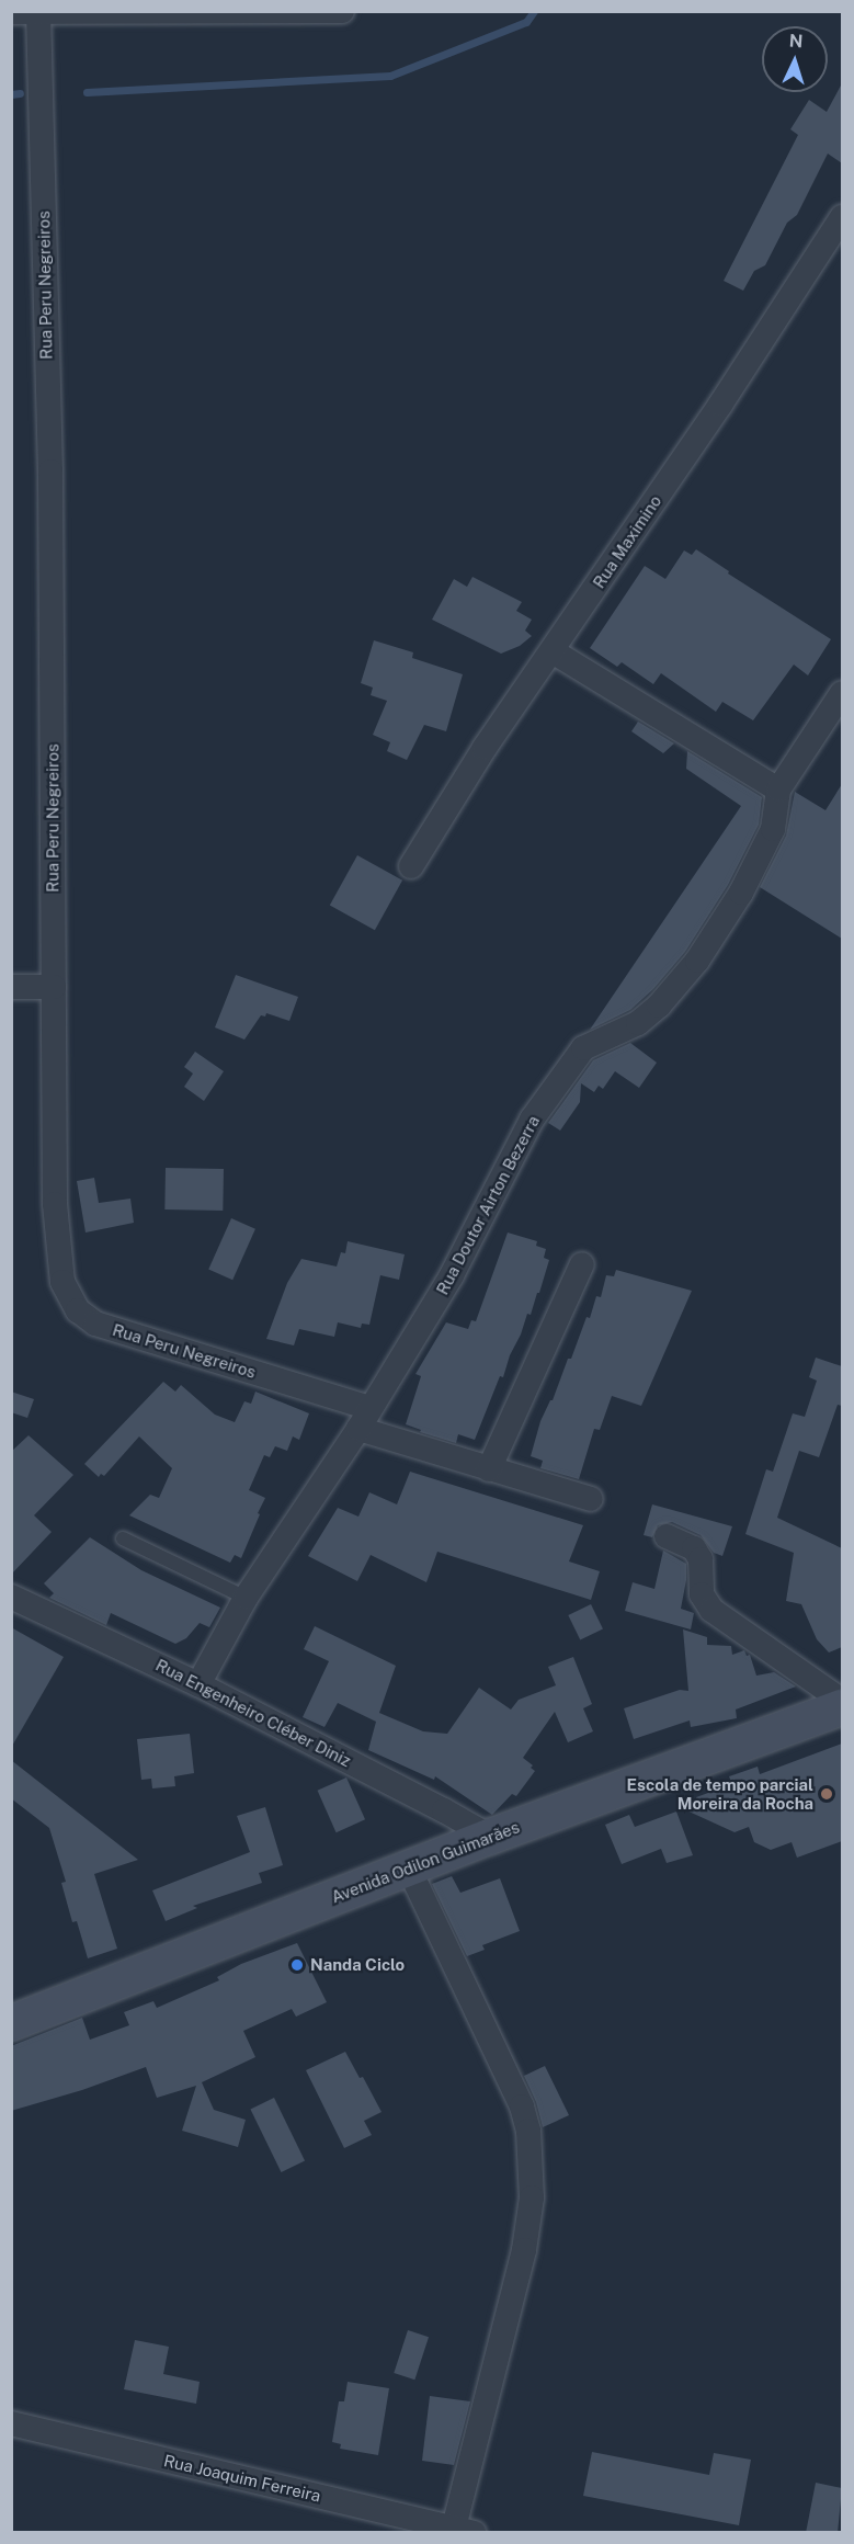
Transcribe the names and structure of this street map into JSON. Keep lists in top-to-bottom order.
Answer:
{
  "streets": {
    "street": [
      "Rua Peru Negreiros",
      "Rua Maximino",
      "Rua Doutor Airton Bezerra",
      "Rua Engenheiro Cléber Diniz",
      "Avenida Odilon Guimarães",
      "Rua Joaquim Ferreira"
    ]
  },
  "crossings": [
    ["Rua Peru Negreiros", "Rua Doutor Airton Bezerra"],
    ["Rua Doutor Airton Bezerra", "Rua Engenheiro Cléber Diniz"],
    ["Rua Engenheiro Cléber Diniz", "Avenida Odilon Guimarães"]
  ],
  "places": ["Escola de tempo parcial Moreira da Rocha", "Nanda Ciclo"],
  "north": "top"
}
